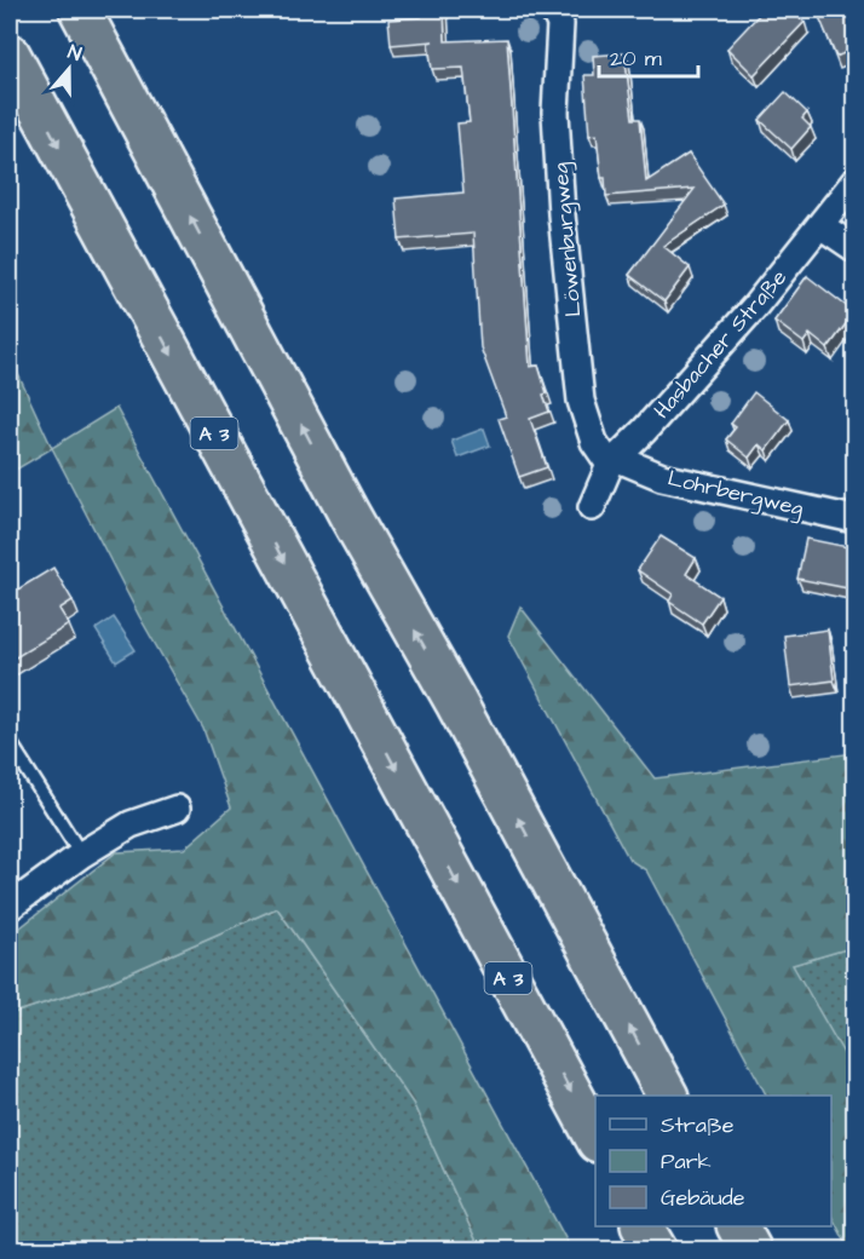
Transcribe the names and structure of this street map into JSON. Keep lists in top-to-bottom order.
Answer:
{
  "streets": {
    "highway": ["A 3"],
    "street": ["Löwenburgweg", "Hasbacher Straße", "Lohrbergweg"]
  },
  "crossings": [
    ["Löwenburgweg", "Hasbacher Straße"],
    ["Löwenburgweg", "Lohrbergweg"],
    ["Hasbacher Straße", "Lohrbergweg"]
  ],
  "legend": ["Straße", "Park", "Gebäude"],
  "scale_bar": "20 m",
  "north": "top"
}
